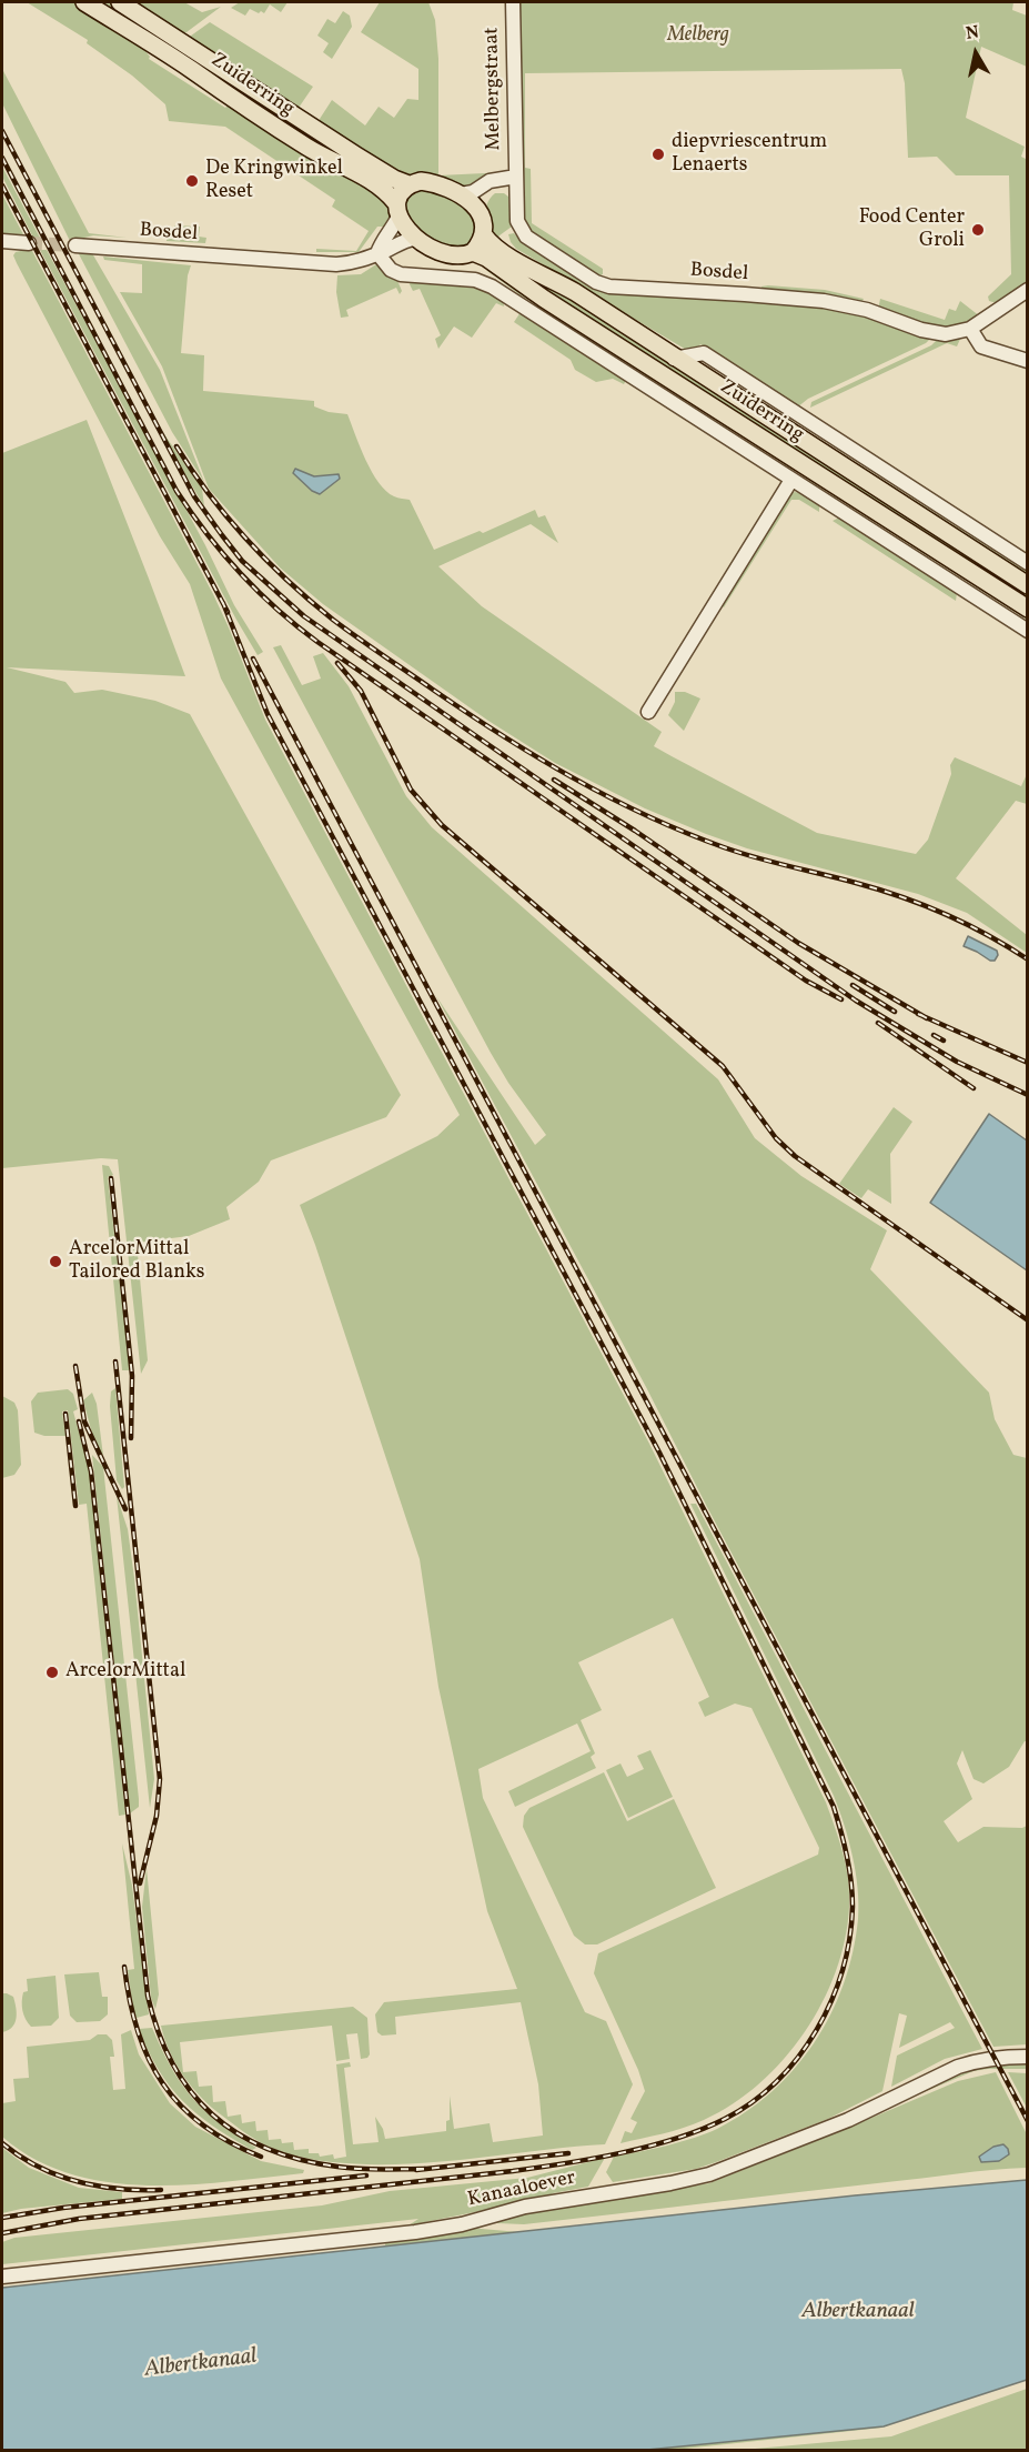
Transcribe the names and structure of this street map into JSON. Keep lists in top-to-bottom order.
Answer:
{
  "streets": {
    "main road": ["Zuiderring"],
    "street": ["Melbergstraat", "Bosdel", "Kanaaloever"]
  },
  "crossings": [
    ["Zuiderring", "Bosdel"],
    ["Melbergstraat", "Bosdel"]
  ],
  "water": ["Albertkanaal"],
  "parks": ["Melberg"],
  "places": [
    "diepvriescentrum Lenaerts",
    "De Kringwinkel Reset",
    "Food Center Groli",
    "ArcelorMittal Tailored Blanks",
    "ArcelorMittal"
  ],
  "north": "top"
}
